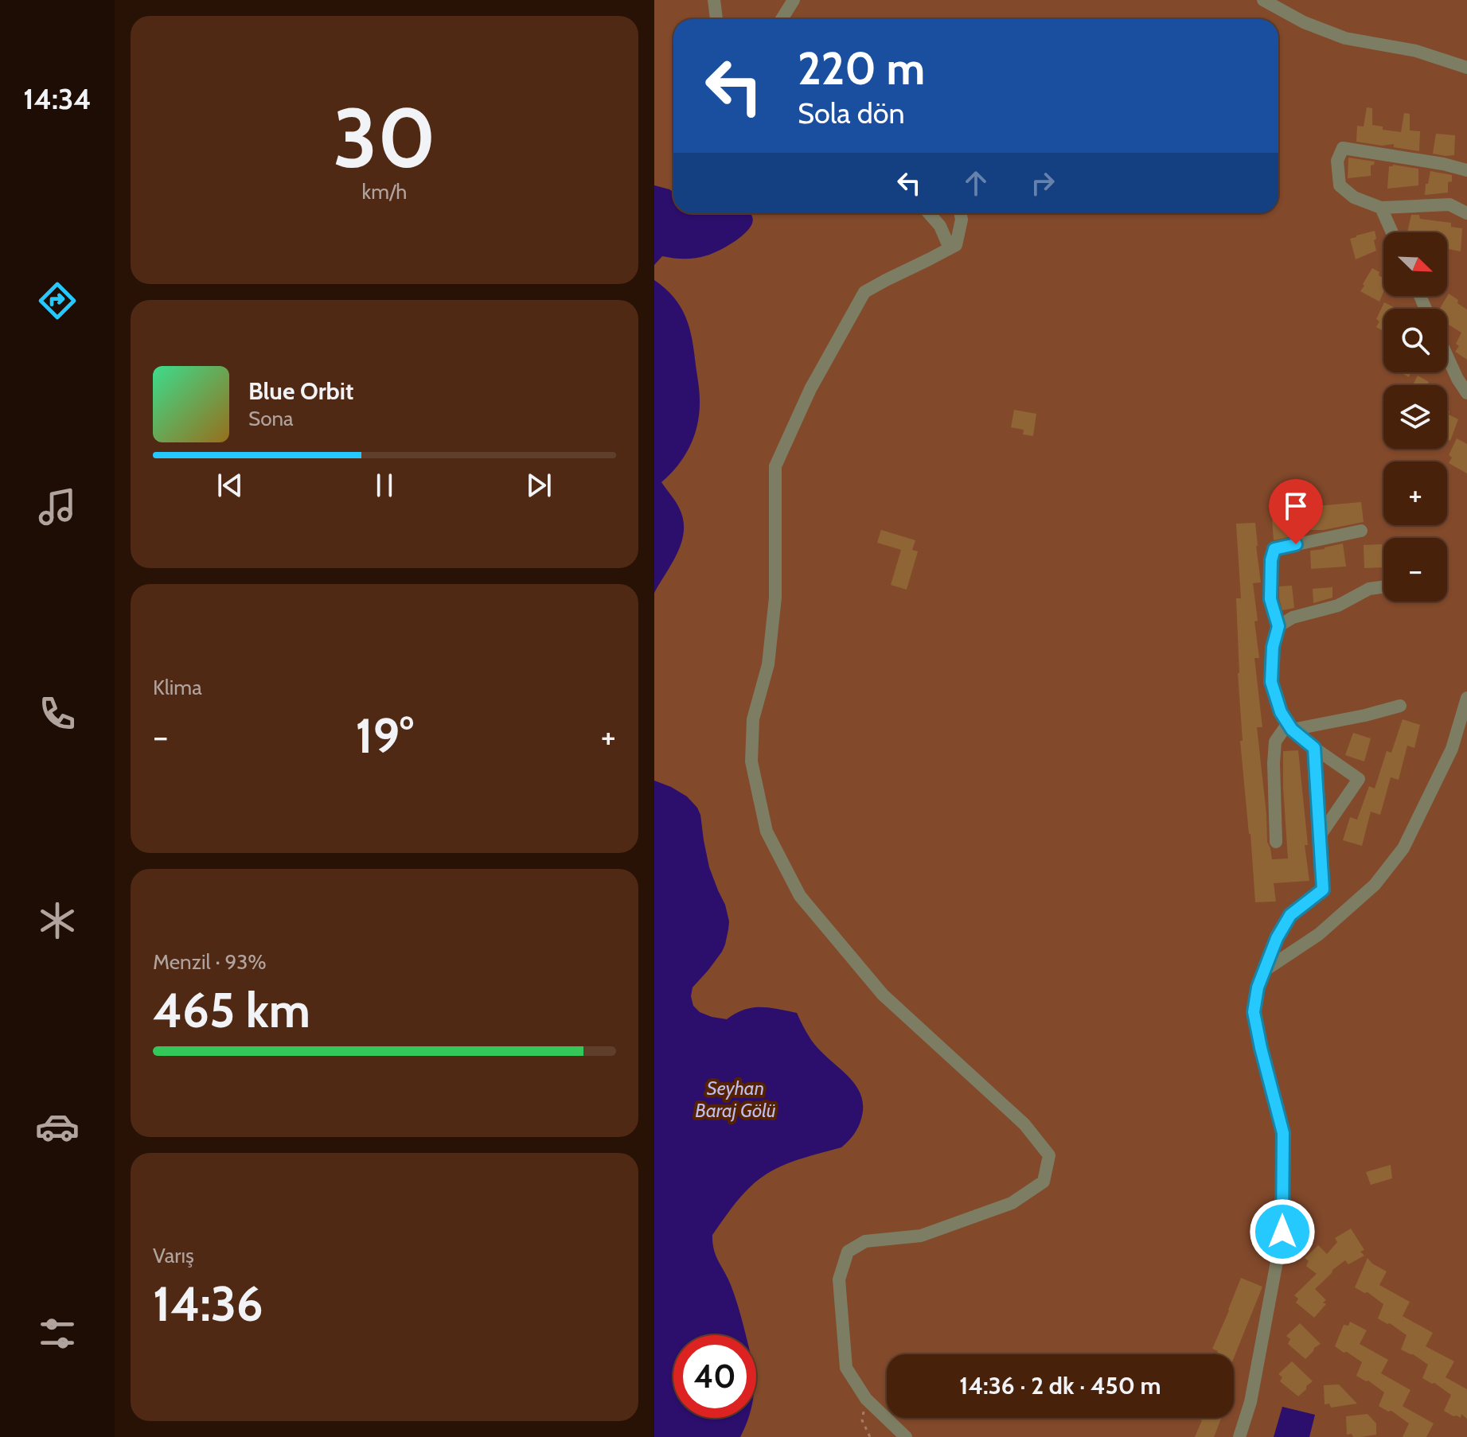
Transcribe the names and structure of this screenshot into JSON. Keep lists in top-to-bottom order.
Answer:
{
  "water": ["Seyhan Baraj Gölü"],
  "north": "bottom right",
  "page": {
    "tabs": "14:34",
    "tile": [
      ["30", "km/h"],
      "Klima",
      ["Menzil · 93%", "465 km"],
      ["Varış", "14:36"]
    ],
    "turn": ["220 m", "Sola dön"],
    "map_buttons": ["+", "−"],
    "song": ["Blue Orbit", "Sona"],
    "heat": ["−", "19°", "+"],
    "limit": "40",
    "trip": "14:36 · 2 dk · 450 m"
  }
}
